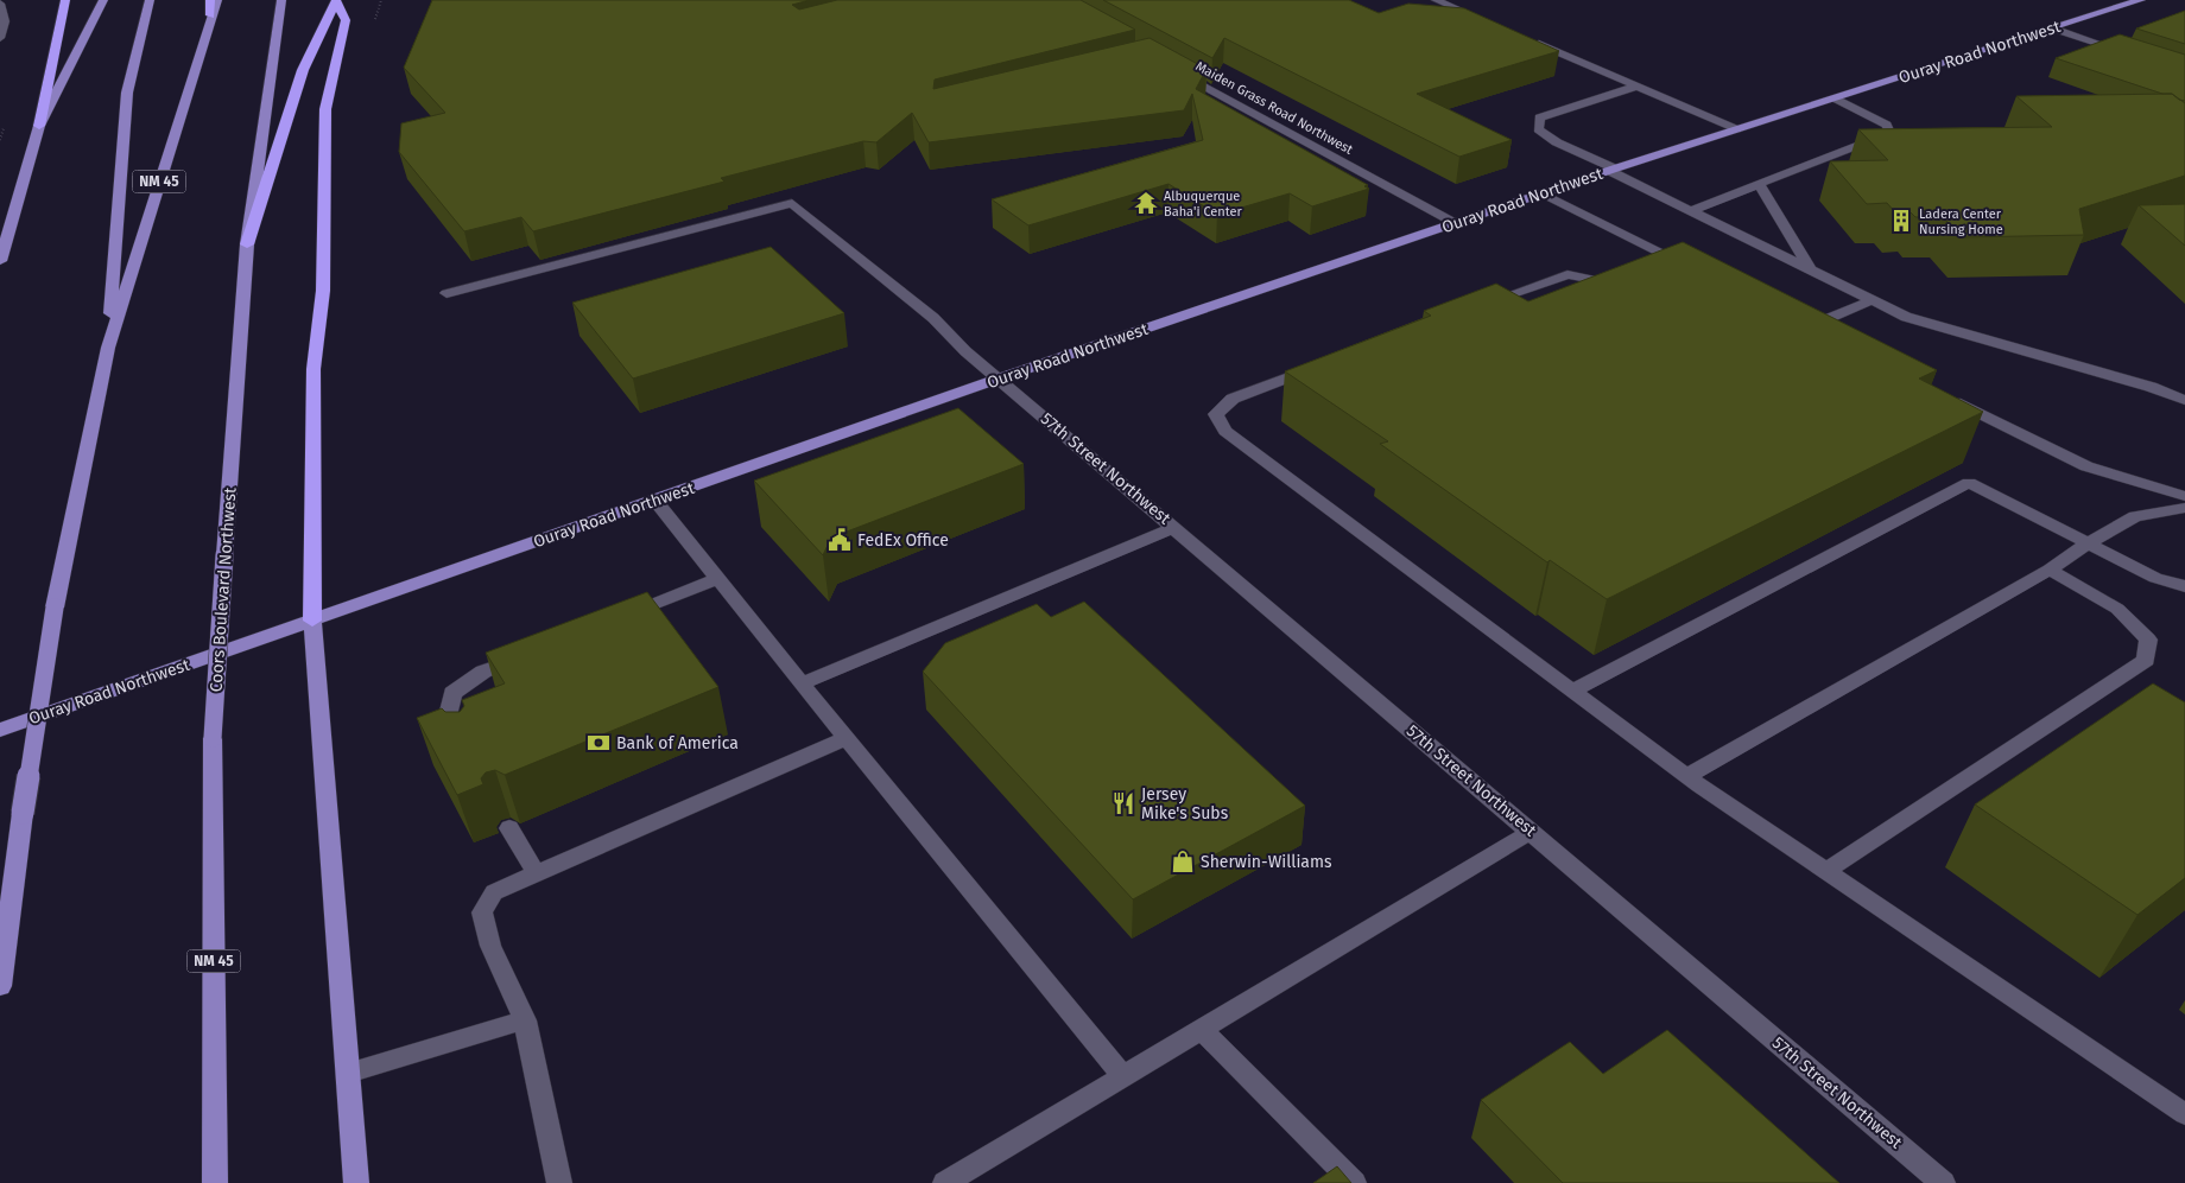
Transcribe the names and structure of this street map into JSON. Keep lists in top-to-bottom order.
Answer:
{
  "streets": {
    "main road": ["Ouray Road Northwest", "NM 45", "Coors Boulevard Northwest"],
    "street": ["Maiden Grass Road Northwest", "57th Street Northwest"]
  },
  "crossings": [
    ["Ouray Road Northwest", "Maiden Grass Road Northwest"],
    ["Ouray Road Northwest", "57th Street Northwest"]
  ],
  "places": {
    "temple": ["Albuquerque Baha'i Center"],
    "building": ["Ladera Center Nursing Home"],
    "public building": ["FedEx Office"],
    "bank": ["Bank of America"],
    "restaurant": ["Jersey Mike's Subs"],
    "shop": ["Sherwin-Williams"]
  }
}
